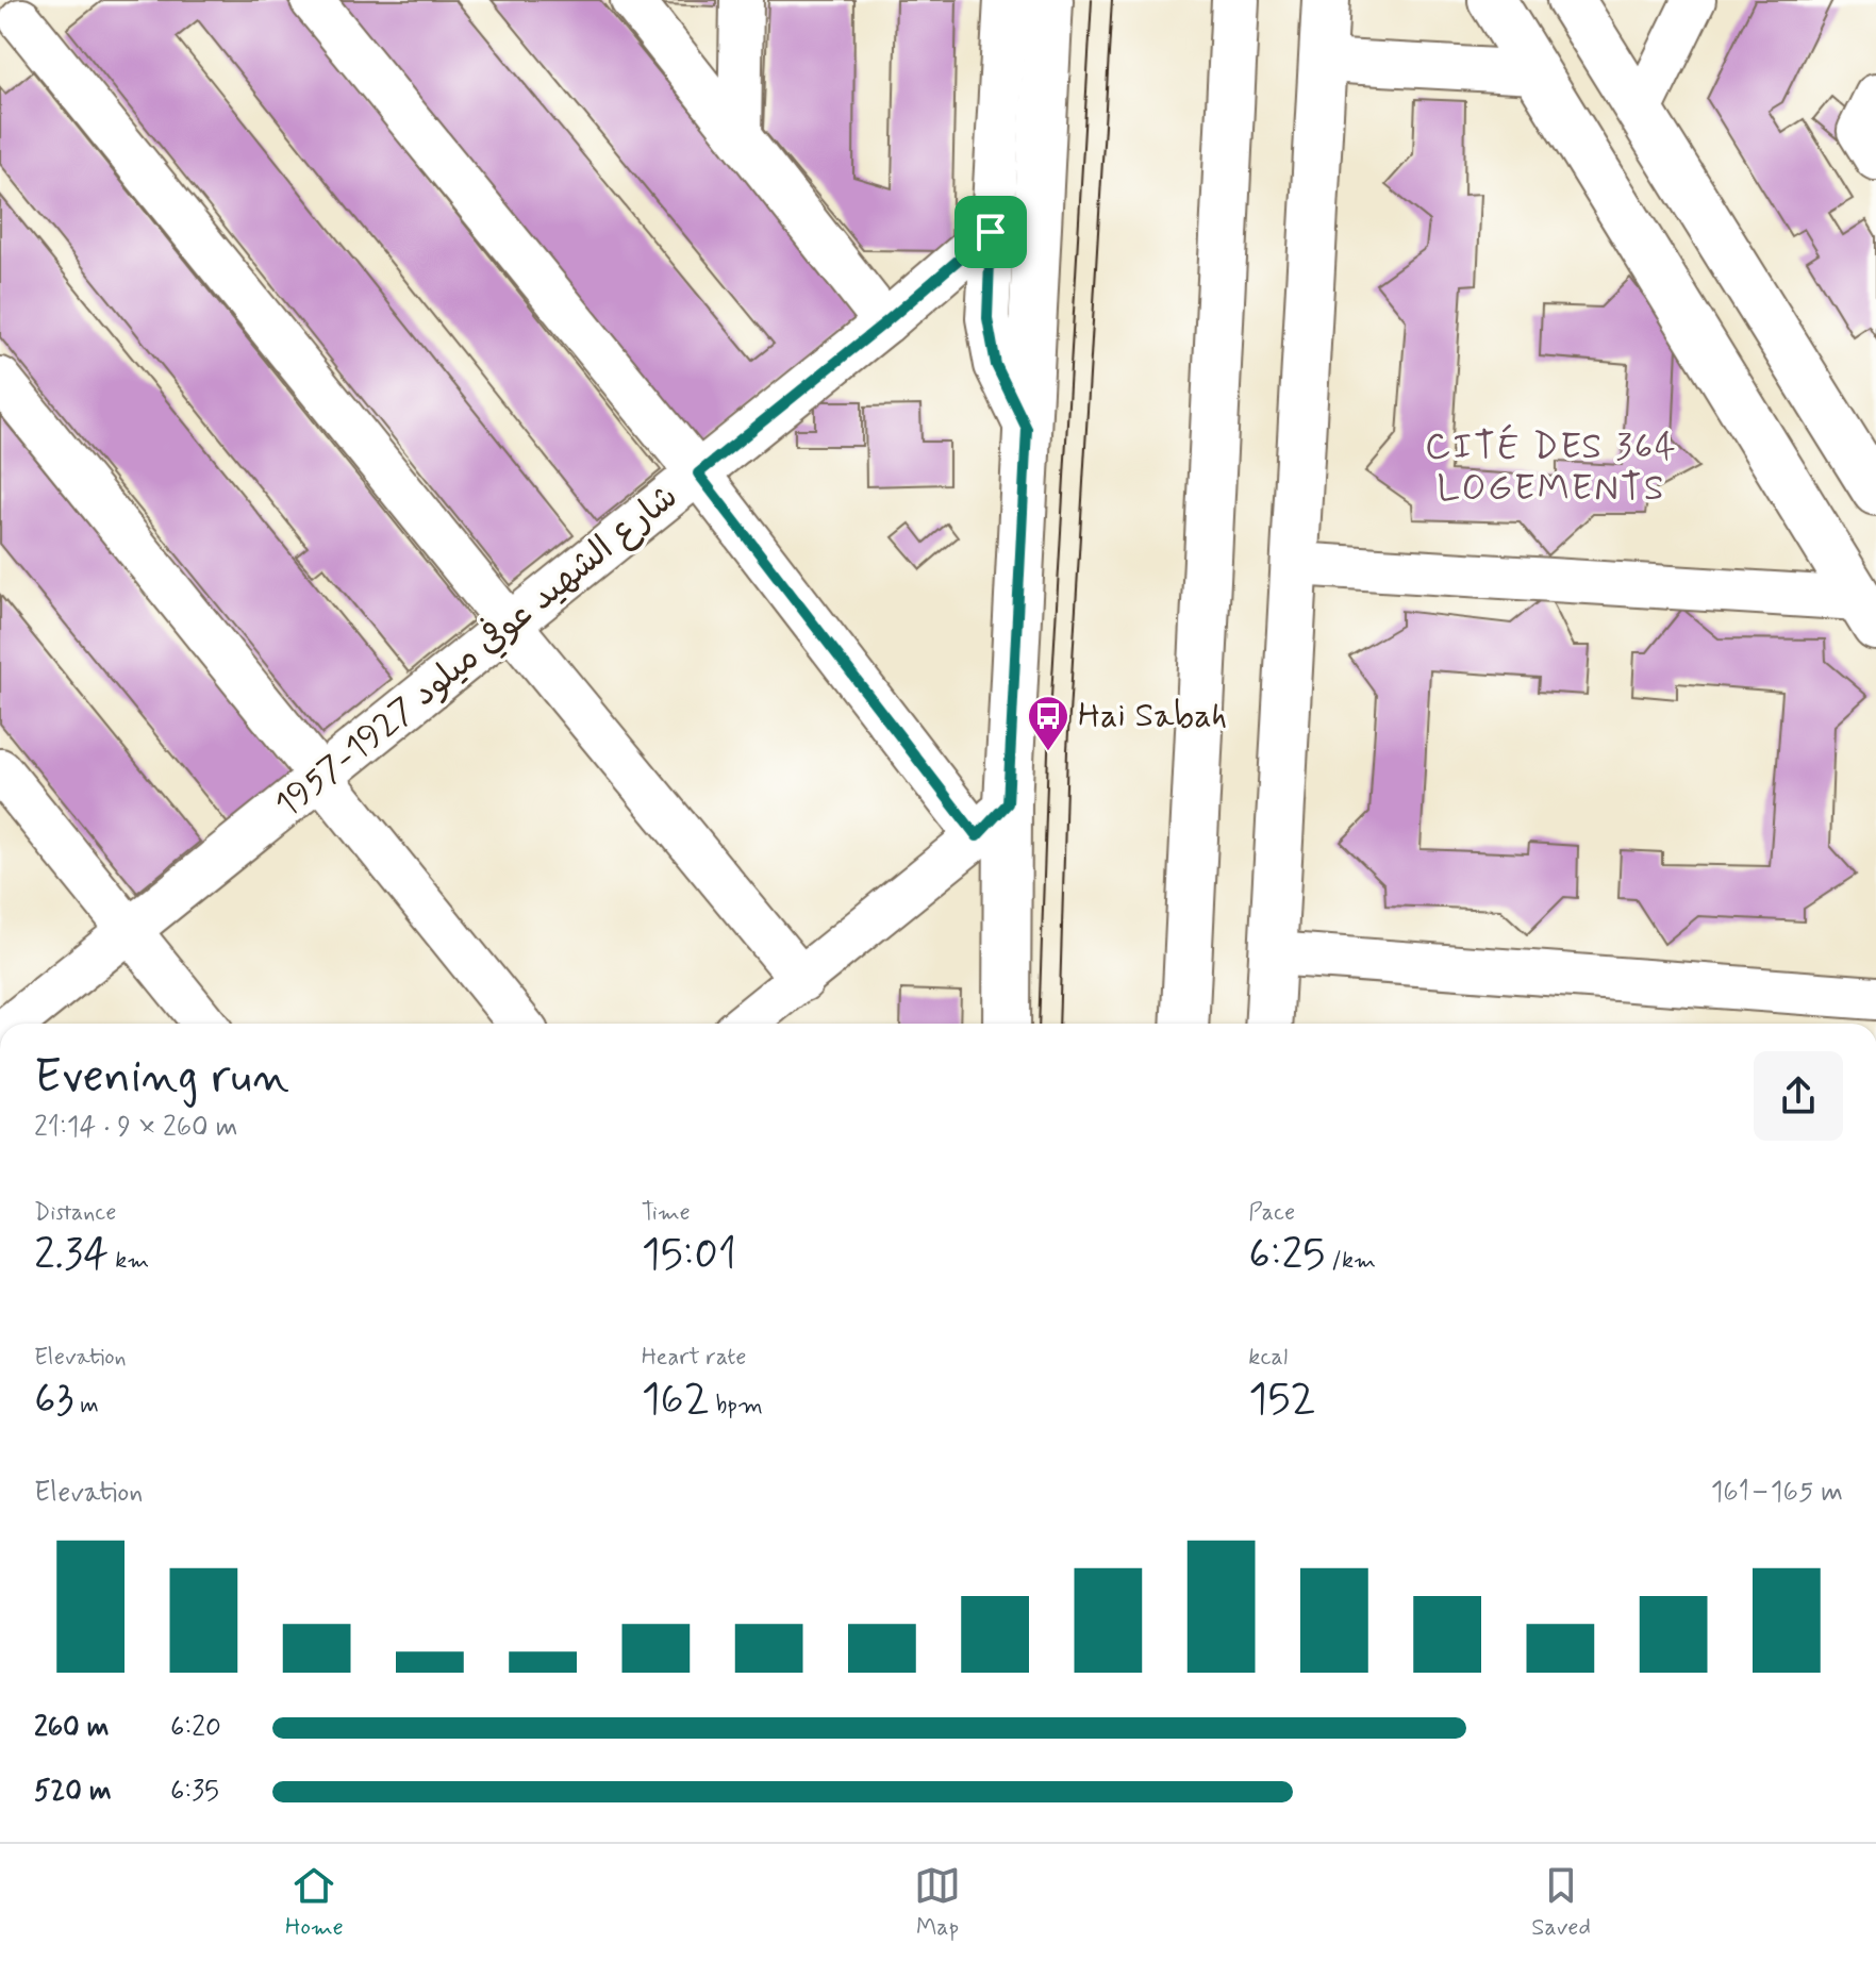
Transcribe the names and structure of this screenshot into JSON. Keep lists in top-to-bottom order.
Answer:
{
  "streets": {
    "street": ["شارع الشهيد عوفي ميلود 1927-1957"]
  },
  "districts": ["CITÉ DES 364 LOGEMENTS"],
  "places": {
    "bus stop": ["Hai Sabah"]
  },
  "page": {
    "heading": ["Evening run", "21:14 · 9 × 260 m"],
    "stats": [
      ["Distance", "2.34 km"],
      ["Time", "15:01"],
      ["Pace", "6:25 /km"],
      ["Elevation", "63 m"],
      ["Heart rate", "162 bpm"],
      ["kcal", "152"]
    ],
    "chart": ["Elevation", "161–165 m"],
    "list": [
      {
        "name": "260 m",
        "note": "6:20"
      },
      {
        "name": "520 m",
        "note": "6:35"
      }
    ],
    "tabs": ["Home", "Map", "Saved"]
  }
}
